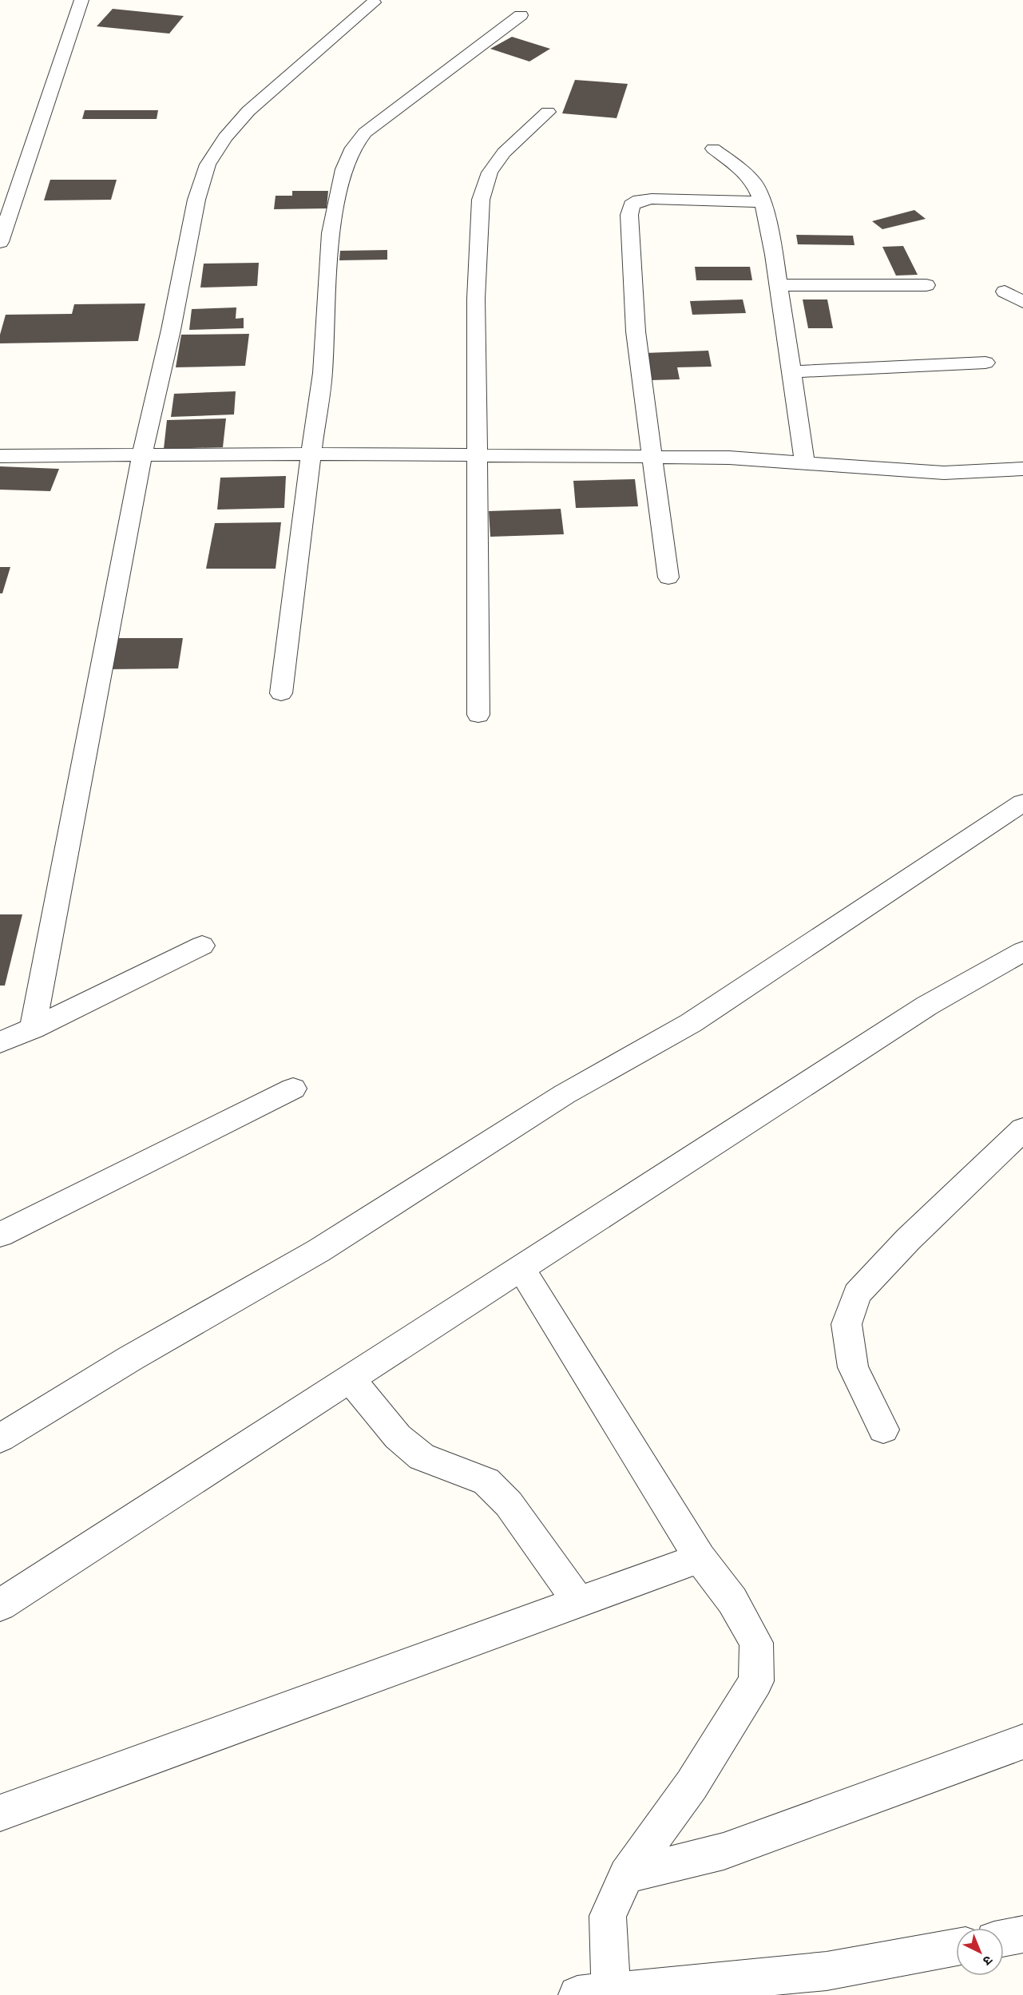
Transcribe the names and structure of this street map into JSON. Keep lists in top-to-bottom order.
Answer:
{
  "north": "bottom right"
}
